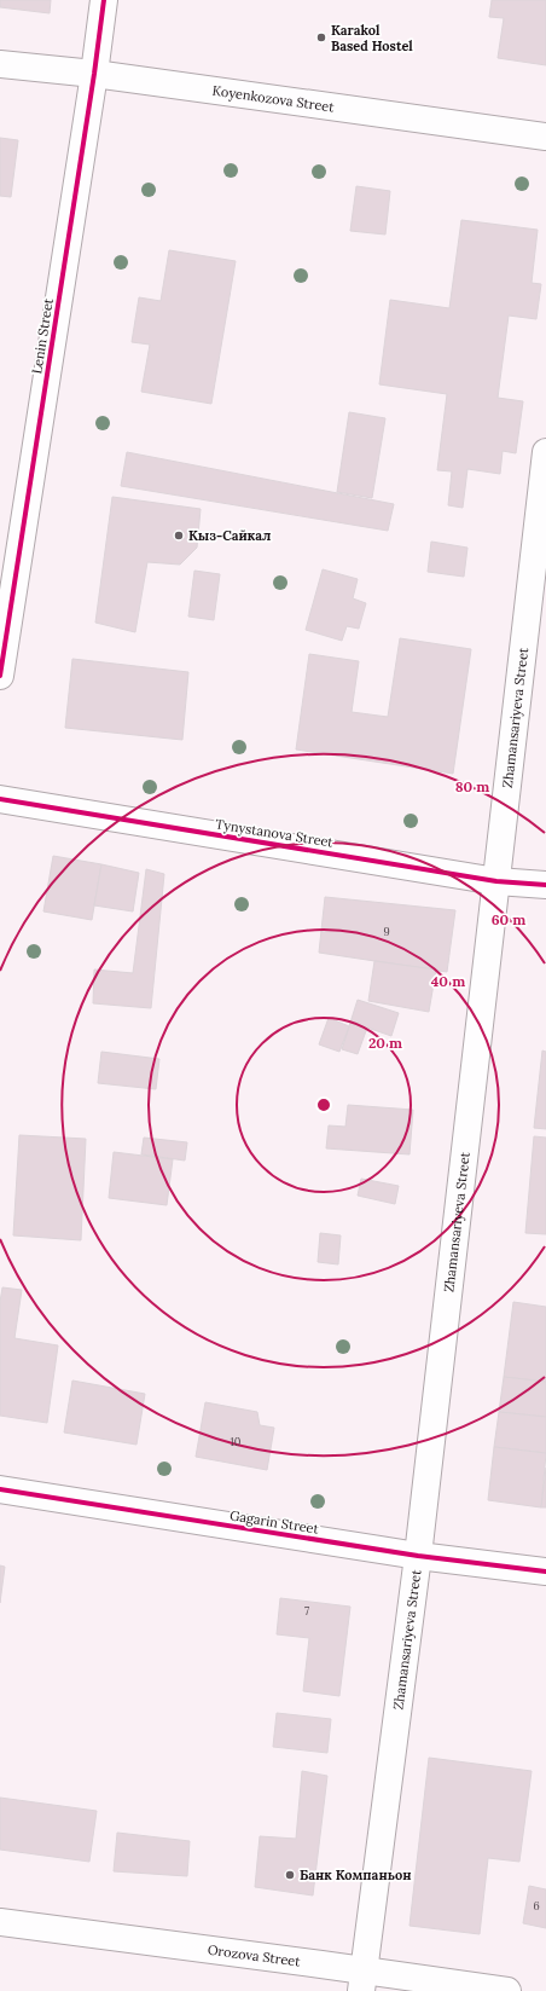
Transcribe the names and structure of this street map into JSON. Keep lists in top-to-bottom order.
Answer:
{
  "streets": {
    "street": [
      "Koyenkozova Street",
      "Lenin Street",
      "Zhamansariyeva Street",
      "Tynystanova Street",
      "Gagarin Street",
      "Orozova Street"
    ]
  },
  "crossings": [
    ["Koyenkozova Street", "Lenin Street"],
    ["Zhamansariyeva Street", "Tynystanova Street"],
    ["Zhamansariyeva Street", "Gagarin Street"],
    ["Zhamansariyeva Street", "Orozova Street"]
  ],
  "places": ["Karakol Based Hostel", "Кыз-Сайкал", "Банк Компаньон"],
  "house_numbers": [
    "9",
    "10",
    "7",
    "6"
  ],
  "rings": [
    "80 m",
    "60 m",
    "40 m",
    "20 m"
  ]
}
